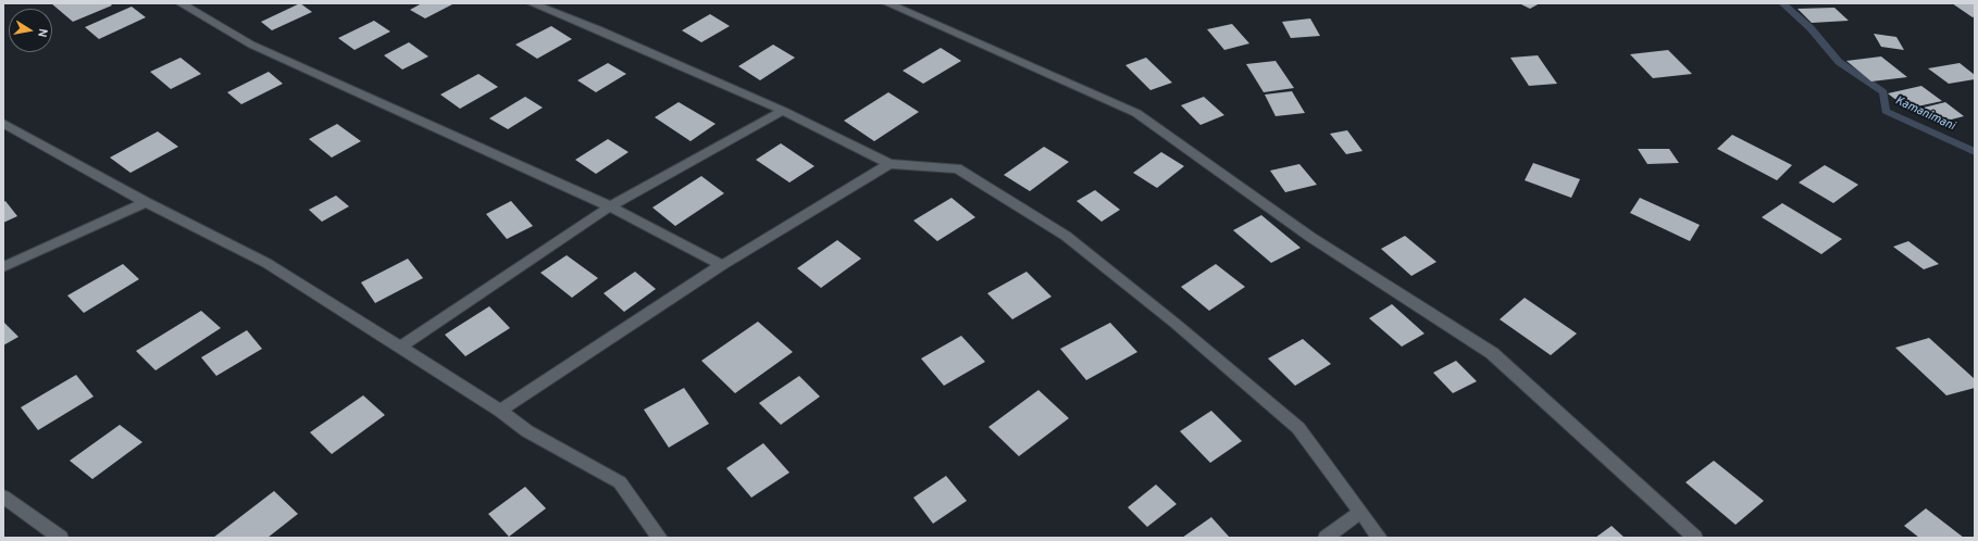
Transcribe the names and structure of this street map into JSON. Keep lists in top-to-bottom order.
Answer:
{
  "water": ["Kamanimani"],
  "north": "right"
}
